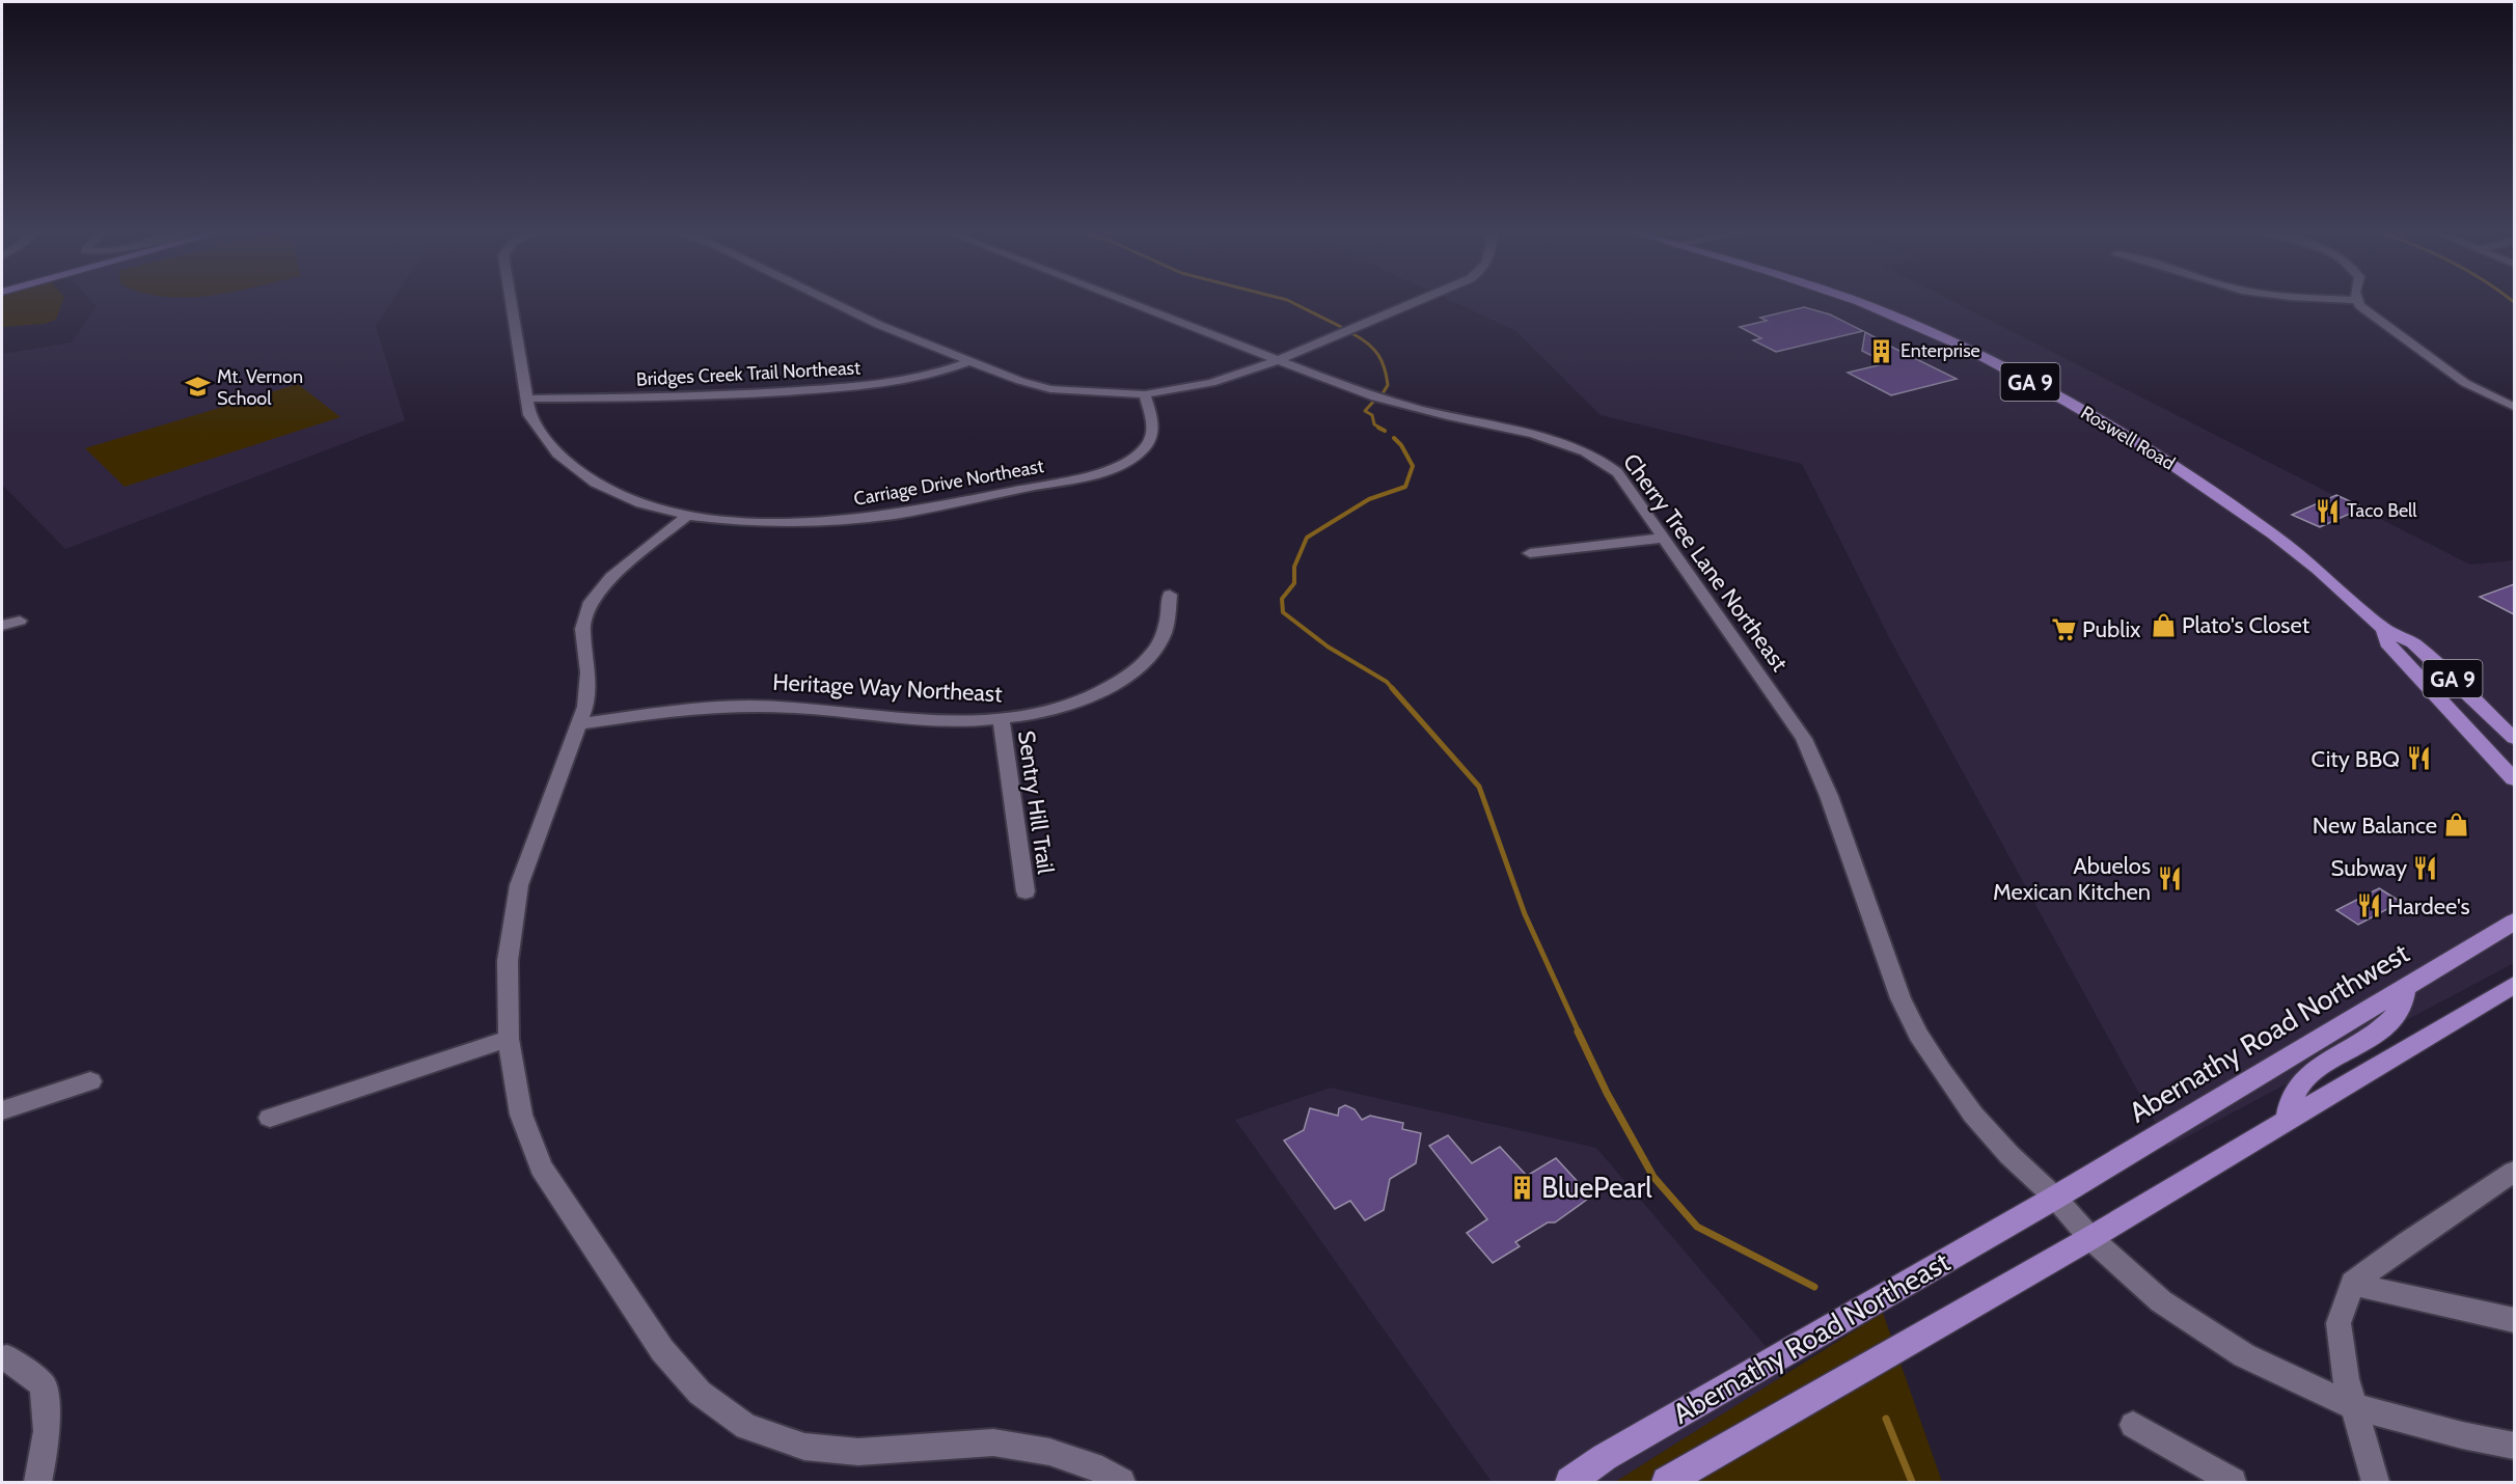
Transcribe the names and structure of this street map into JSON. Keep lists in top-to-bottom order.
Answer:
{
  "streets": {
    "main road": [
      "GA 9",
      "Roswell Road",
      "Abernathy Road Northwest",
      "Abernathy Road Northeast"
    ],
    "street": [
      "Bridges Creek Trail Northeast",
      "Carriage Drive Northeast",
      "Cherry Tree Lane Northeast",
      "Heritage Way Northeast",
      "Sentry Hill Trail"
    ]
  },
  "crossings": [
    ["Bridges Creek Trail Northeast", "Carriage Drive Northeast"],
    ["Cherry Tree Lane Northeast", "Abernathy Road Northwest"],
    ["Cherry Tree Lane Northeast", "Abernathy Road Northeast"],
    ["Heritage Way Northeast", "Sentry Hill Trail"],
    ["Abernathy Road Northwest", "Abernathy Road Northeast"]
  ],
  "places": {
    "building": ["Enterprise", "BluePearl"],
    "school or university": ["Mt. Vernon School"],
    "restaurant": [
      "Taco Bell",
      "City BBQ",
      "Subway",
      "Abuelos Mexican Kitchen",
      "Hardee's"
    ],
    "shop": ["Plato's Closet", "New Balance"],
    "supermarket": ["Publix"]
  }
}
